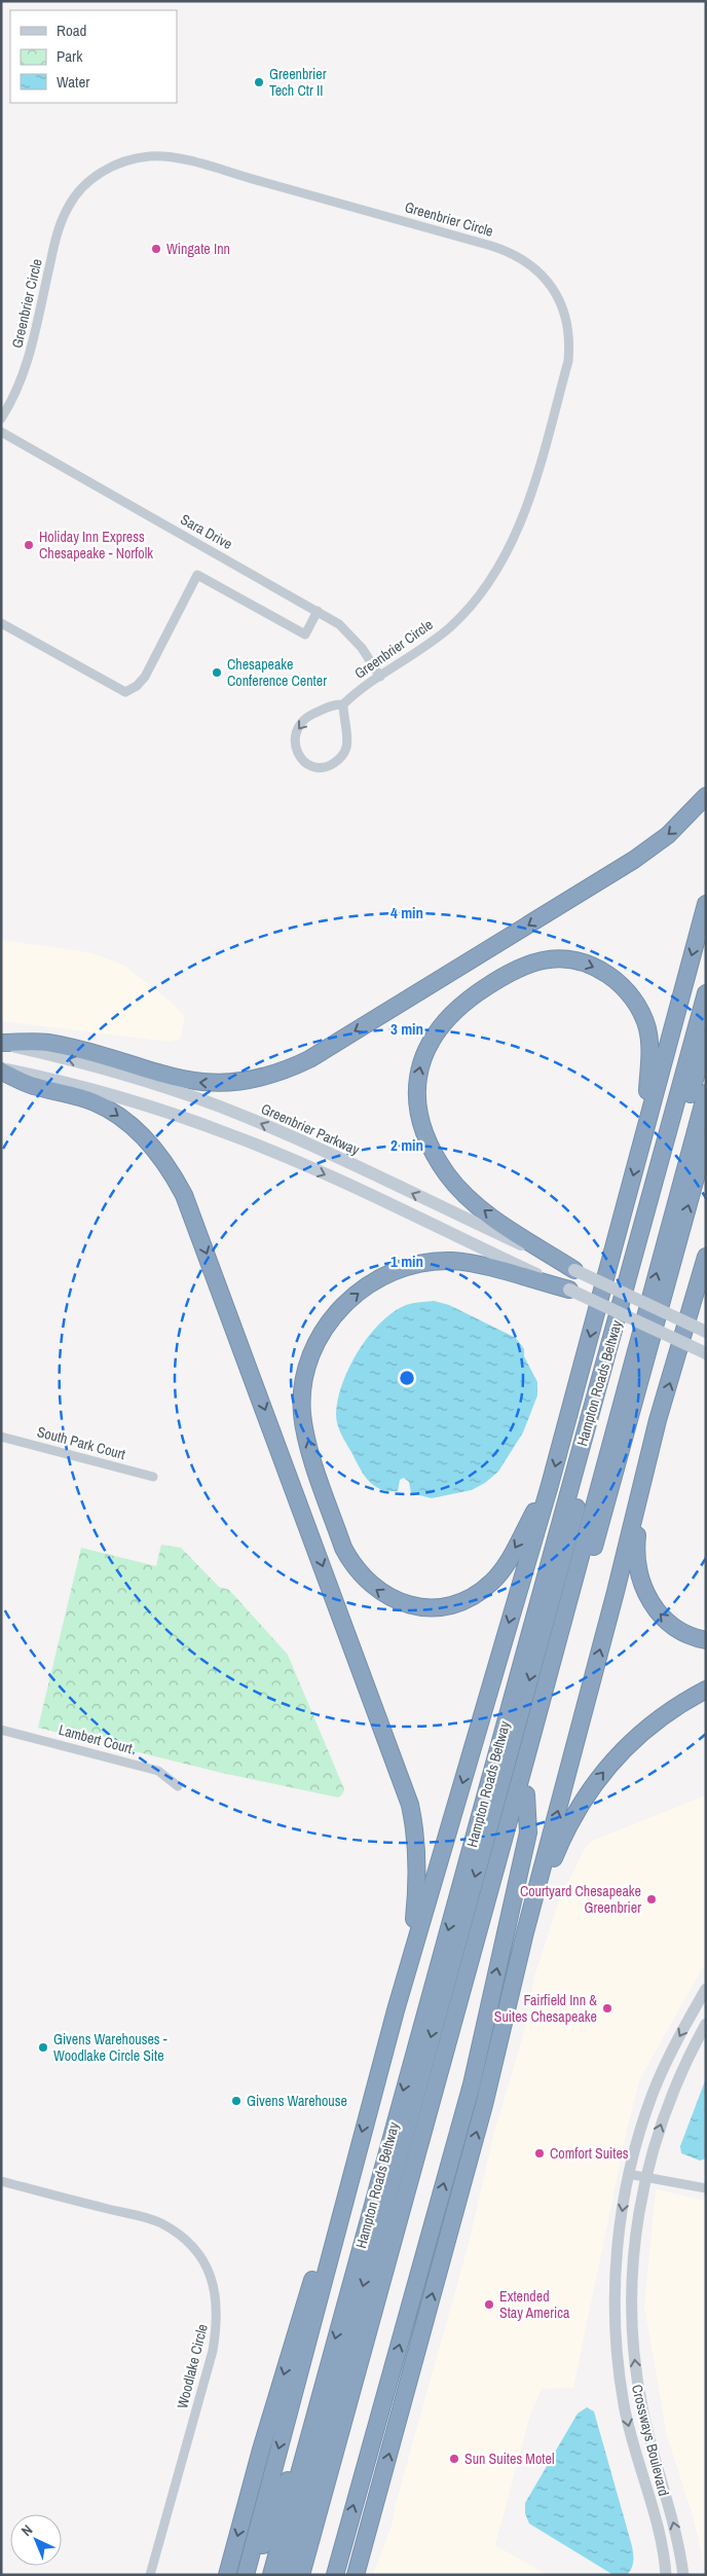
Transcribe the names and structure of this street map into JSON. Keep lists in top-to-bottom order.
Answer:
{
  "streets": {
    "highway": ["Hampton Roads Beltway"],
    "main road": ["Greenbrier Parkway"],
    "street": [
      "Greenbrier Circle",
      "Sara Drive",
      "South Park Court",
      "Lambert Court",
      "Woodlake Circle",
      "Crossways Boulevard"
    ]
  },
  "crossings": [
    ["Greenbrier Circle", "Sara Drive"]
  ],
  "places": [
    "Greenbrier Tech Ctr II",
    "Wingate Inn",
    "Holiday Inn Express Chesapeake - Norfolk",
    "Chesapeake Conference Center",
    "Courtyard Chesapeake Greenbrier",
    "Fairfield Inn & Suites Chesapeake",
    "Givens Warehouses - Woodlake Circle Site",
    "Givens Warehouse",
    "Comfort Suites",
    "Extended Stay America",
    "Sun Suites Motel"
  ],
  "legend": ["Road", "Park", "Water"],
  "north": "top left",
  "rings": [
    "4 min",
    "3 min",
    "2 min",
    "1 min"
  ]
}
